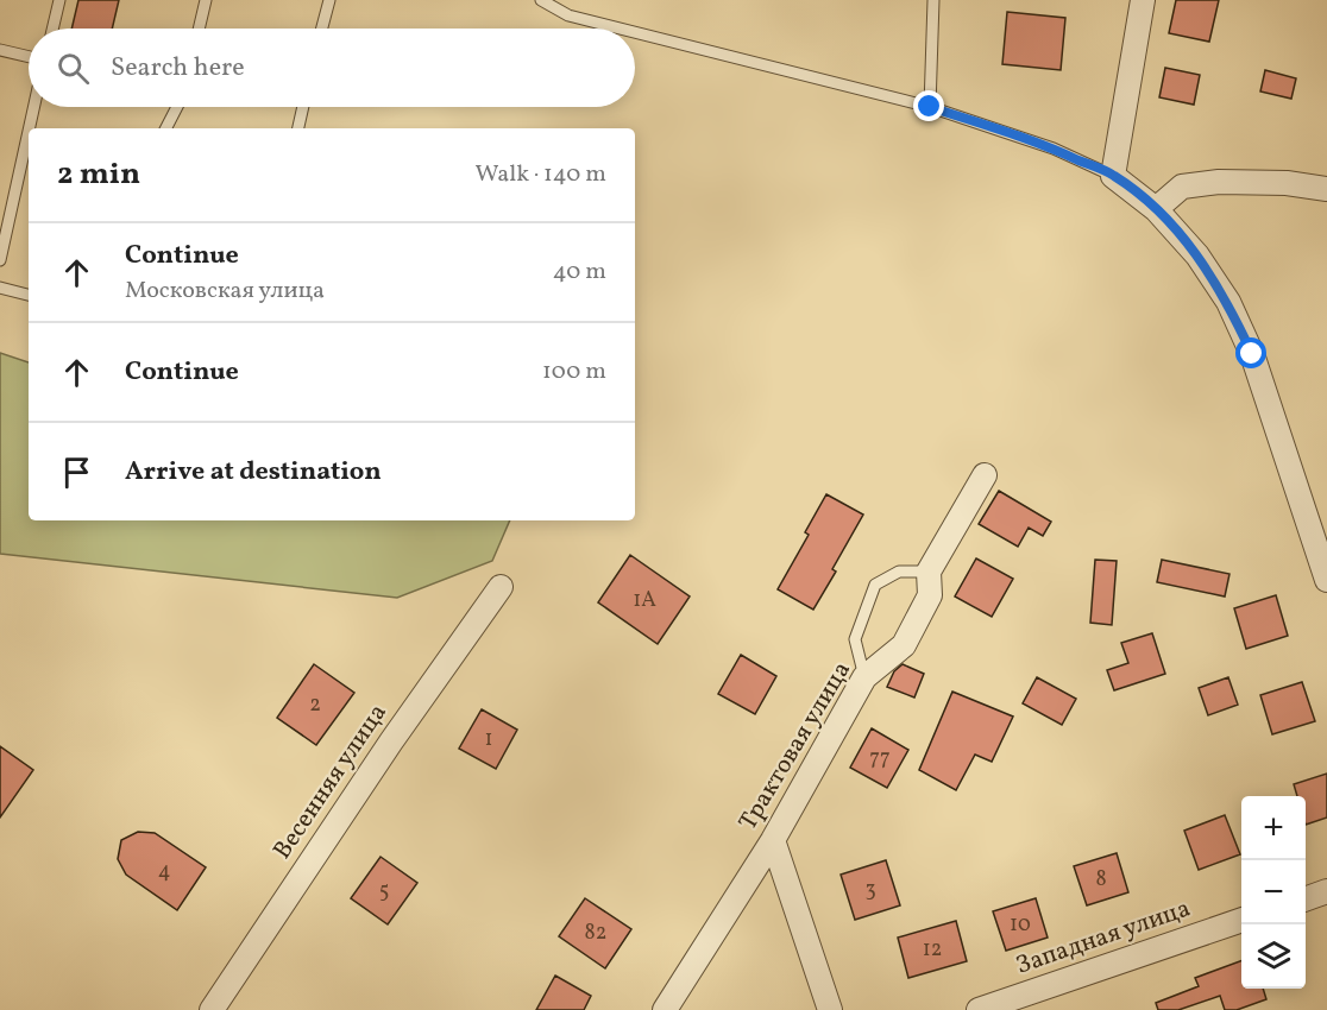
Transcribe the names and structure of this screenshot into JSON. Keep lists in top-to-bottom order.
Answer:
{
  "streets": {
    "street": ["Трактовая улица", "Весенняя улица", "Западная улица"]
  },
  "house_numbers": [
    "1А",
    "2",
    "1",
    "77",
    "4",
    "8",
    "3",
    "5",
    "10",
    "82",
    "12"
  ],
  "page": {
    "search": "Search here",
    "heading": ["2 min", "Walk · 140 m"],
    "list": [
      ["Continue", "Московская улица", "40 m"],
      ["Continue", "100 m"],
      "Arrive at destination"
    ],
    "map_buttons": ["+", "−"]
  }
}
